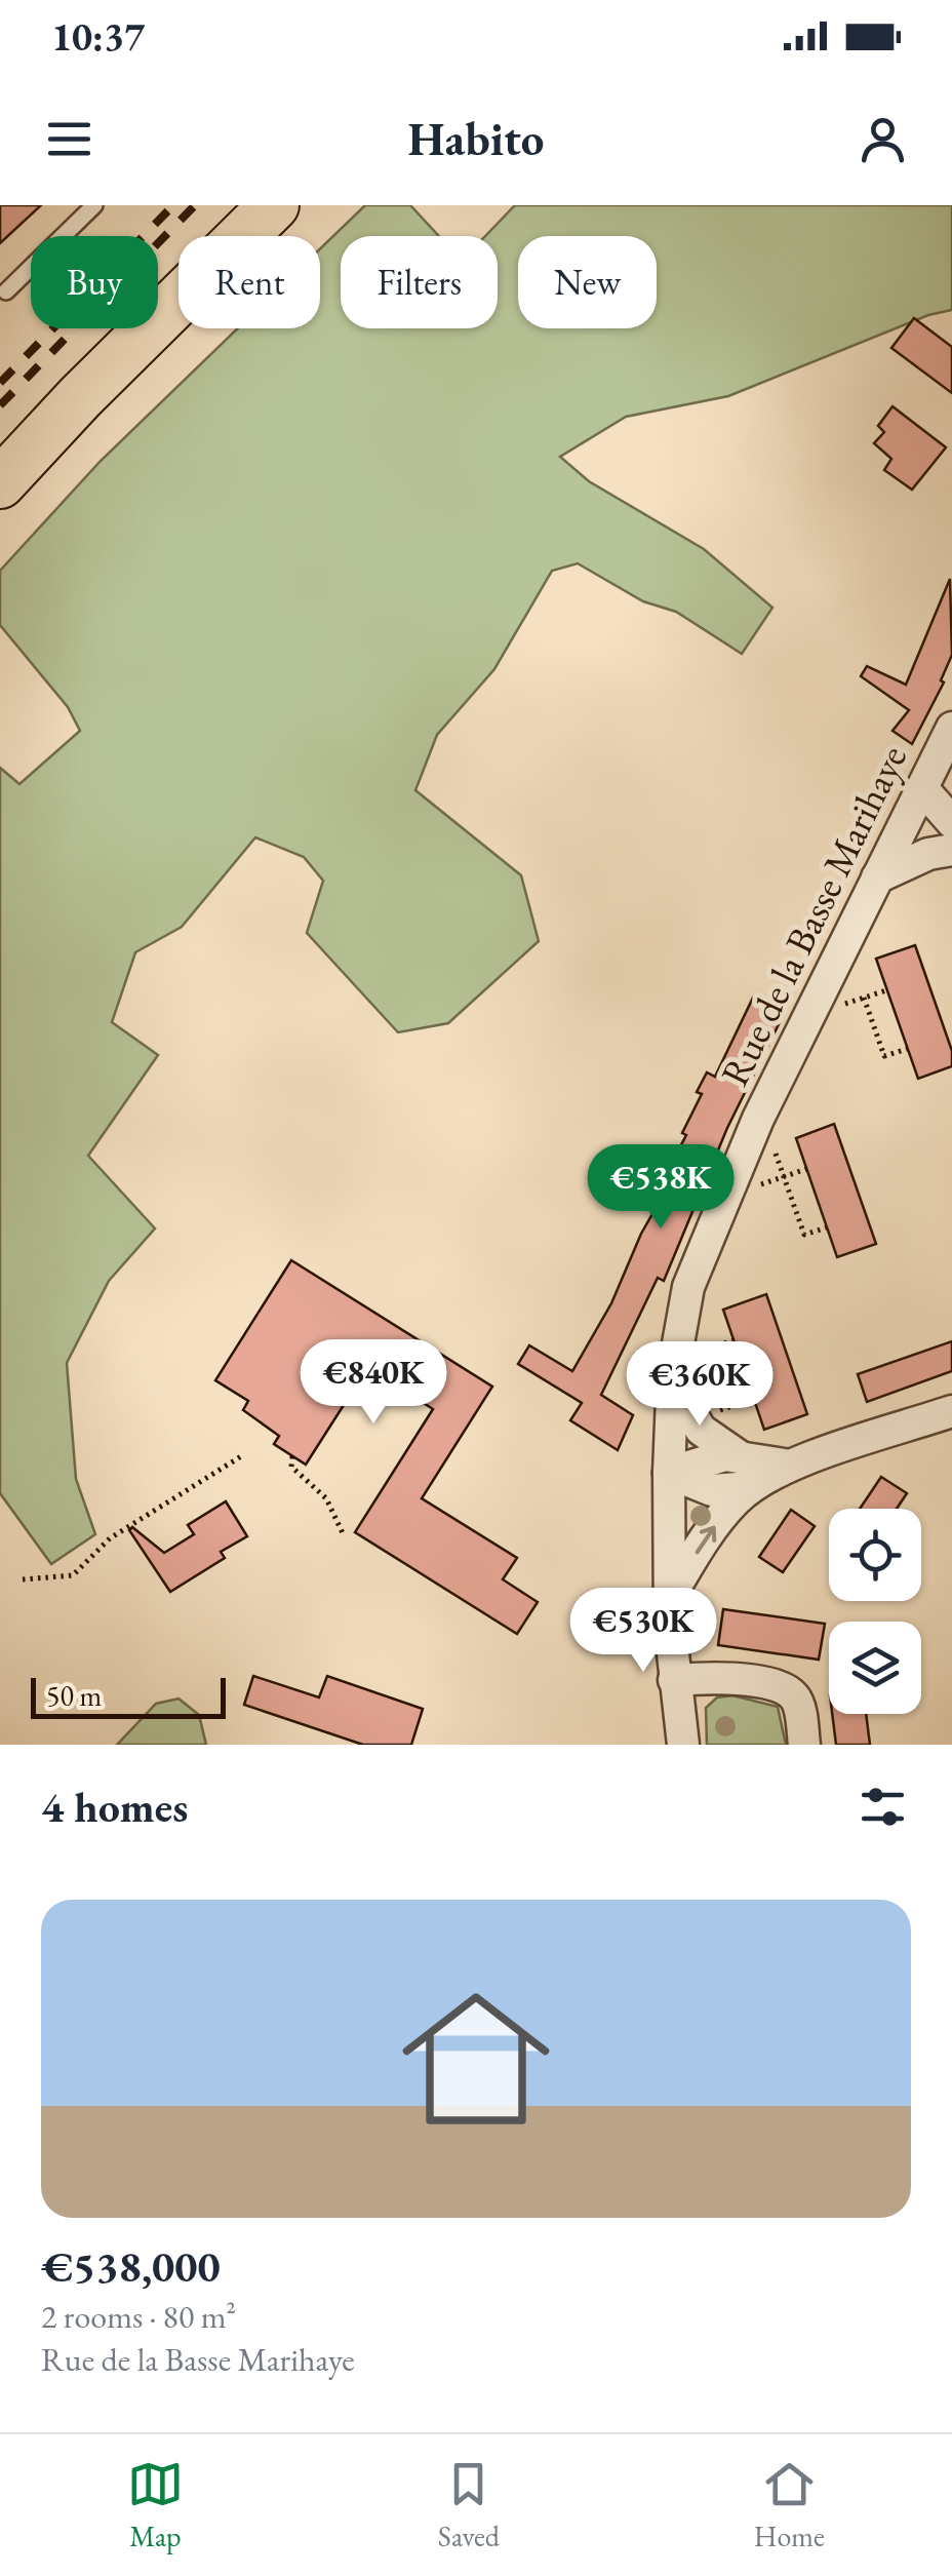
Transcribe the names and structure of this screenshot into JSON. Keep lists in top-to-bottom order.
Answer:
{
  "streets": {
    "street": ["Rue de la Basse Marihaye"]
  },
  "scale_bar": "50 m",
  "page": {
    "status": "10:37",
    "header": "Habito",
    "chip": [
      "Buy",
      "Rent",
      "Filters",
      "New"
    ],
    "price": [
      "€538K",
      "€840K",
      "€360K",
      "€530K"
    ],
    "scale": "50 m",
    "heading": "4 homes",
    "list": [
      {
        "name": "€538,000",
        "note": "2 rooms · 80 m² · Rue de la Basse Marihaye"
      }
    ],
    "tabs": ["Map", "Saved", "Home"]
  }
}
